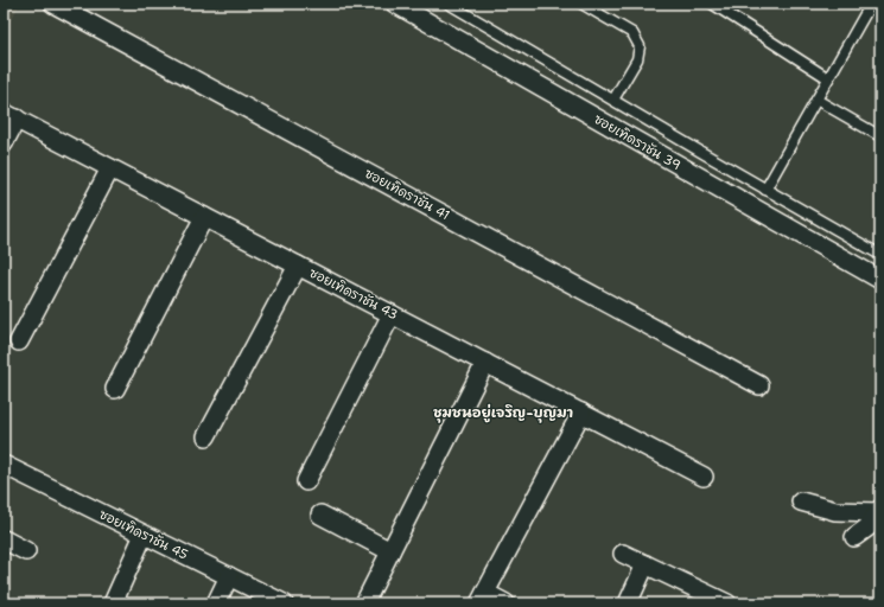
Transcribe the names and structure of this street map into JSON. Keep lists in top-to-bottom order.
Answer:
{
  "streets": {
    "street": [
      "ซอยเทิดราชัน 39",
      "ซอยเทิดราชัน 41",
      "ซอยเทิดราชัน 43",
      "ซอยเทิดราชัน 45"
    ]
  },
  "districts": ["ชุมชนอยู่เจริญ-บุญมา"]
}
